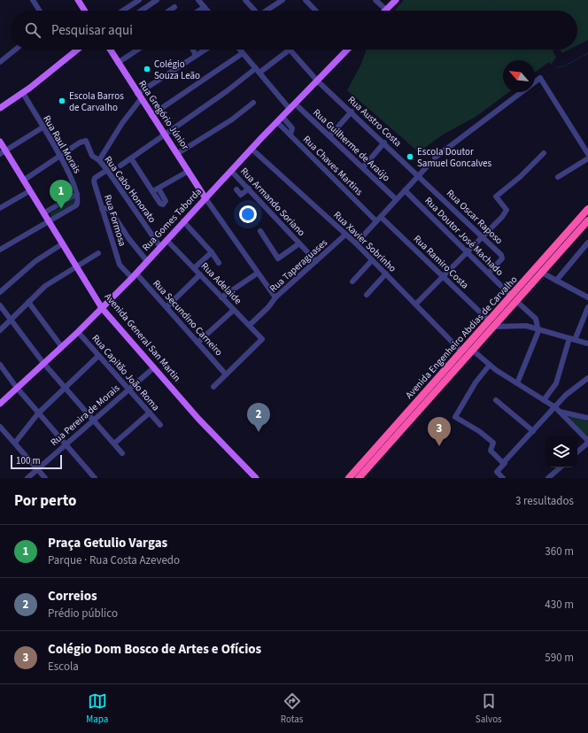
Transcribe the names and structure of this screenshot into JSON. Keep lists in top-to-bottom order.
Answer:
{
  "streets": {
    "highway": ["Avenida Engenheiro Abdias de Carvalho"],
    "main road": ["Rua Gregório Júnior", "Rua Gomes Taborda", "Avenida General San Martin"],
    "street": [
      "Rua Austro Costa",
      "Rua Raul Morais",
      "Rua Guilherme de Araújo",
      "Rua Chaves Martins",
      "Rua Cabo Honorato",
      "Rua Armando Soriano",
      "Rua Oscar Raposo",
      "Rua Formosa",
      "Rua Doutor José Machado",
      "Rua Xavier Sobrinho",
      "Rua Ramiro Costa",
      "Rua Taperaguases",
      "Rua Adelaide",
      "Rua Secundino Carneiro",
      "Rua Capitão João Roma",
      "Rua Pereira de Morais"
    ]
  },
  "crossings": [
    ["Rua Gregório Júnior", "Rua Gomes Taborda"],
    ["Rua Austro Costa", "Rua Oscar Raposo"],
    ["Rua Austro Costa", "Rua Gomes Taborda"],
    ["Rua Raul Morais", "Rua Cabo Honorato"],
    ["Rua Raul Morais", "Avenida General San Martin"],
    ["Rua Guilherme de Araújo", "Rua Gomes Taborda"],
    ["Rua Chaves Martins", "Rua Gomes Taborda"],
    ["Rua Cabo Honorato", "Rua Gomes Taborda"],
    ["Rua Cabo Honorato", "Rua Formosa"],
    ["Rua Armando Soriano", "Rua Gomes Taborda"],
    ["Rua Armando Soriano", "Rua Taperaguases"],
    ["Rua Oscar Raposo", "Rua Doutor José Machado"],
    ["Rua Gomes Taborda", "Rua Formosa"],
    ["Rua Gomes Taborda", "Rua Xavier Sobrinho"],
    ["Rua Gomes Taborda", "Rua Adelaide"],
    ["Rua Gomes Taborda", "Rua Secundino Carneiro"],
    ["Rua Gomes Taborda", "Avenida General San Martin"],
    ["Rua Gomes Taborda", "Rua Capitão João Roma"],
    ["Rua Formosa", "Rua Secundino Carneiro"],
    ["Rua Doutor José Machado", "Avenida Engenheiro Abdias de Carvalho"],
    ["Rua Xavier Sobrinho", "Rua Taperaguases"],
    ["Rua Xavier Sobrinho", "Avenida Engenheiro Abdias de Carvalho"],
    ["Rua Ramiro Costa", "Avenida Engenheiro Abdias de Carvalho"],
    ["Rua Taperaguases", "Rua Adelaide"],
    ["Rua Adelaide", "Rua Secundino Carneiro"],
    ["Avenida General San Martin", "Rua Pereira de Morais"],
    ["Rua Capitão João Roma", "Rua Pereira de Morais"]
  ],
  "places": ["Colégio Souza Leão", "Escola Barros de Carvalho", "Escola Doutor Samuel Goncalves"],
  "scale_bar": "100 m",
  "north": "top left",
  "page": {
    "search": "Pesquisar aqui",
    "pins": ["1", "2", "3"],
    "scale": "100 m",
    "heading": ["Por perto", "3 resultados"],
    "list": [
      {
        "mark": "1",
        "name": "Praça Getulio Vargas",
        "note": "Parque · Rua Costa Azevedo",
        "value": "360 m"
      },
      {
        "mark": "2",
        "name": "Correios",
        "note": "Prédio público",
        "value": "430 m"
      },
      {
        "mark": "3",
        "name": "Colégio Dom Bosco de Artes e Ofícios",
        "note": "Escola",
        "value": "590 m"
      }
    ],
    "nav": ["Mapa", "Rotas", "Salvos"]
  }
}
